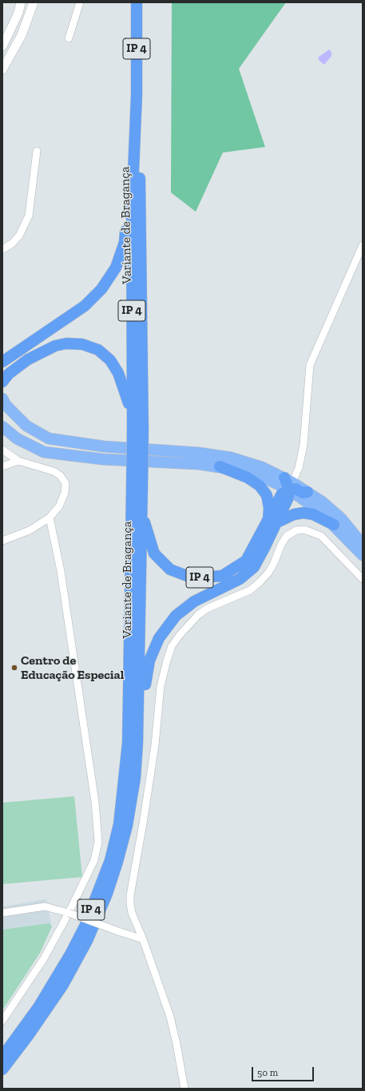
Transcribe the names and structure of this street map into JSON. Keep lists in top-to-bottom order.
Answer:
{
  "streets": {
    "highway": ["IP 4", "Variante de Bragança"]
  },
  "crossings": [
    ["IP 4", "Variante de Bragança"]
  ],
  "places": ["Centro de Educação Especial"],
  "scale_bar": "50 m"
}
